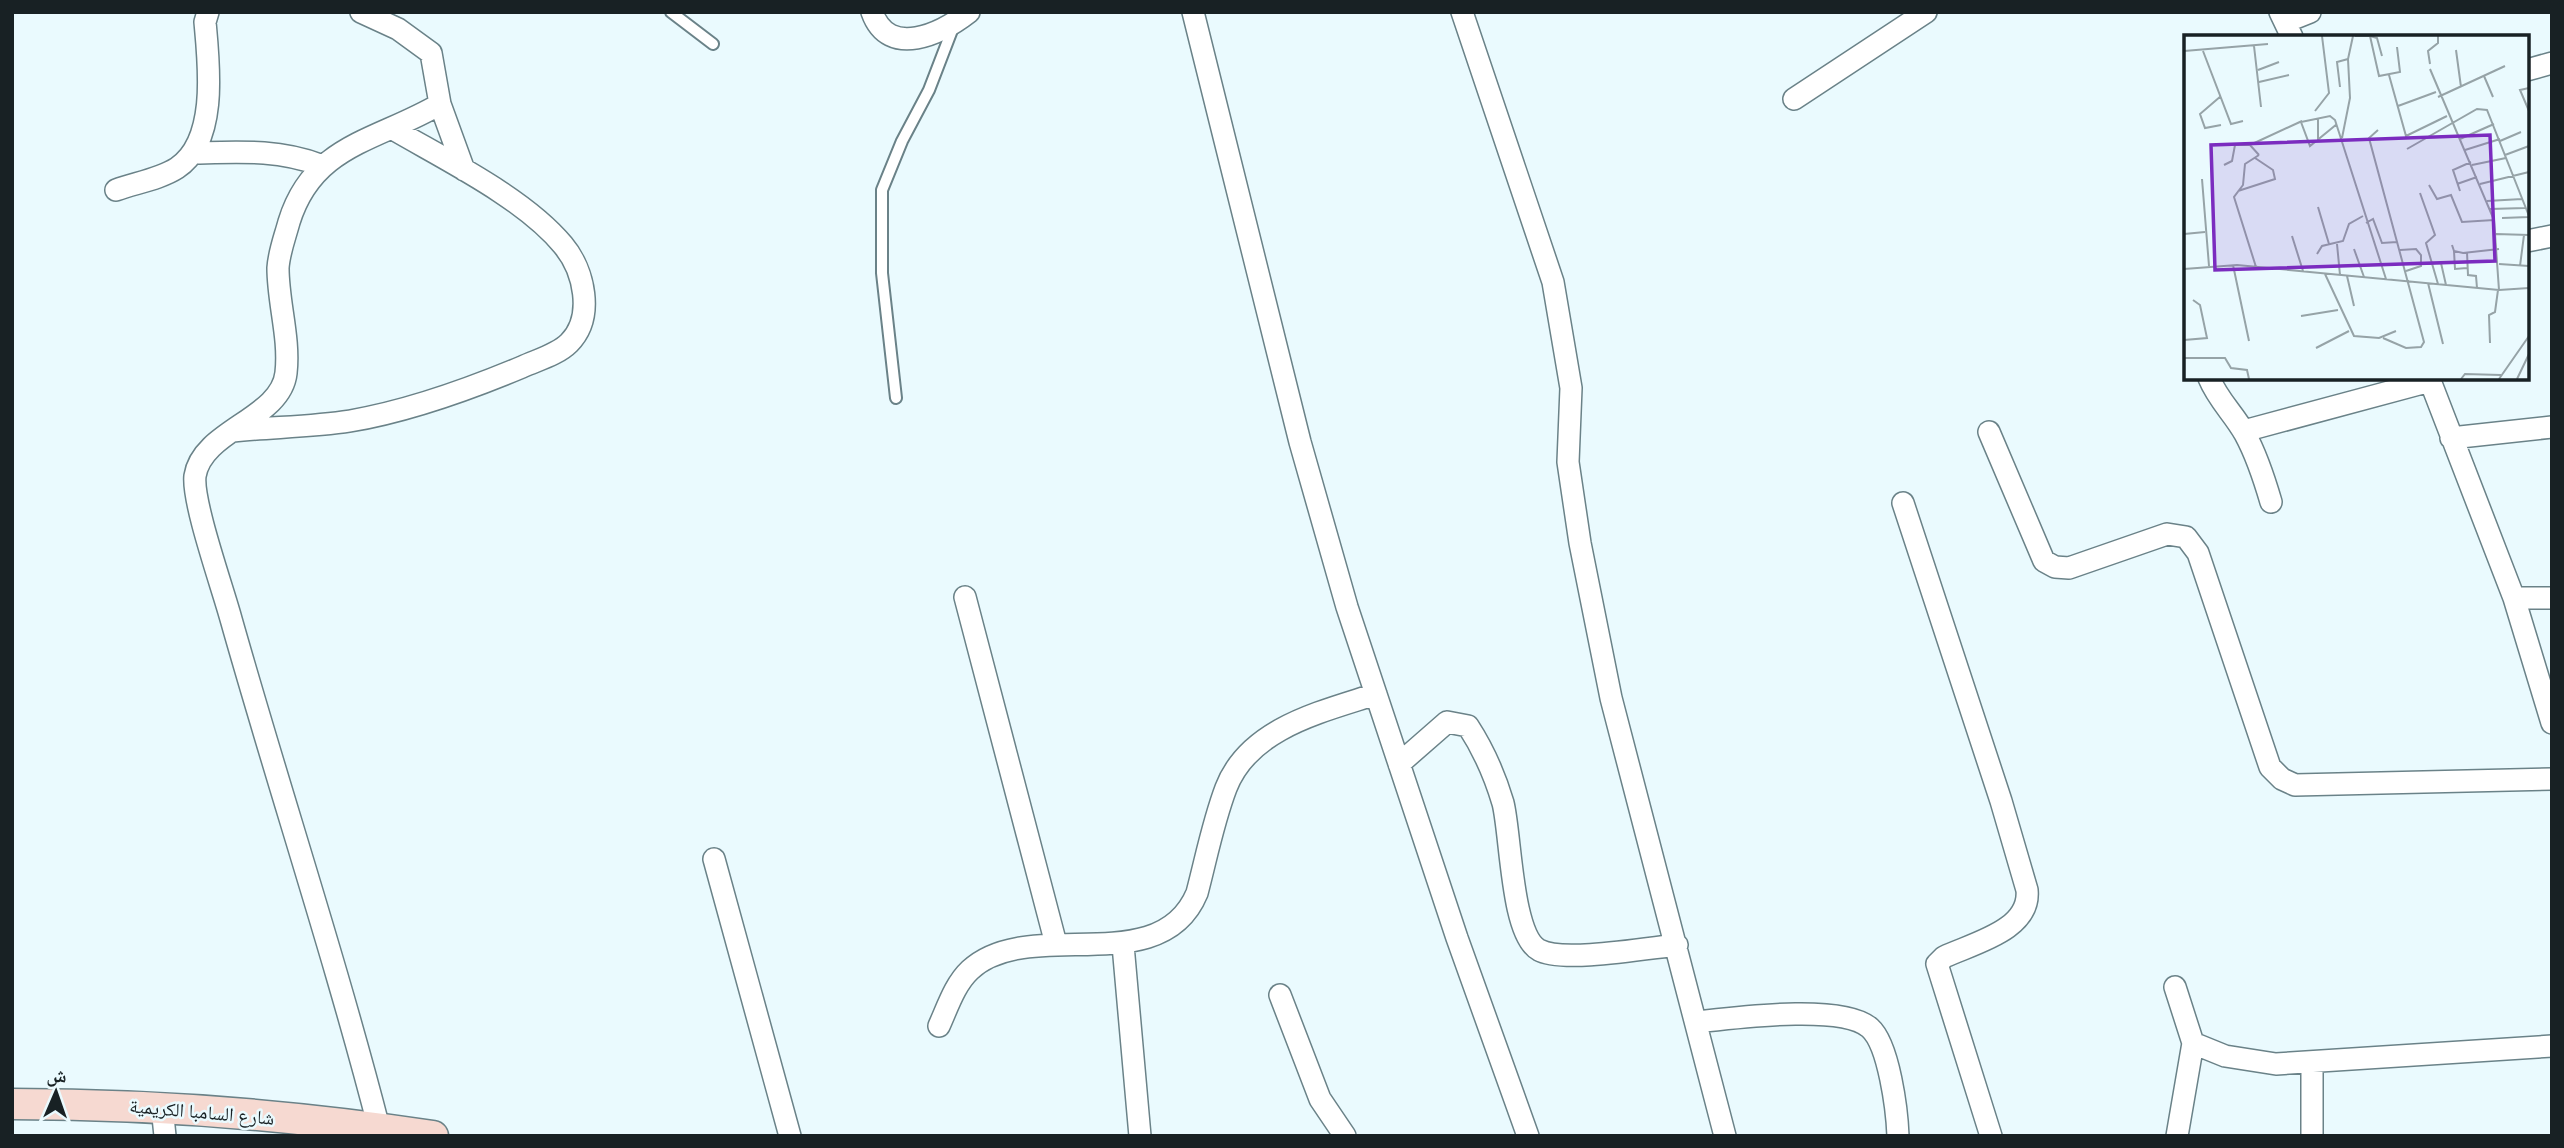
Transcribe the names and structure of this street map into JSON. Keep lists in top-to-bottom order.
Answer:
{
  "streets": {
    "main road": ["شارع السامبا الكريمية"]
  },
  "north": "top"
}
